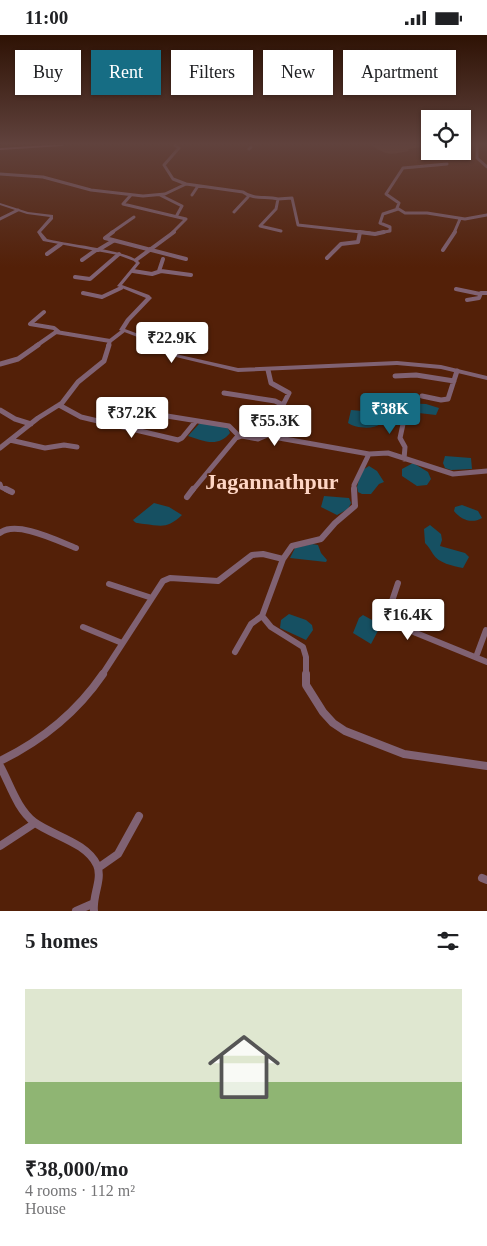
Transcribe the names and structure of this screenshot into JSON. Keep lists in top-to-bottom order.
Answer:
{
  "districts": ["Jagannathpur"],
  "page": {
    "status": "11:00",
    "chip": [
      "Buy",
      "Rent",
      "Filters",
      "New",
      "Apartment"
    ],
    "price": [
      "₹22.9K",
      "₹38K",
      "₹37.2K",
      "₹55.3K",
      "₹16.4K"
    ],
    "heading": "5 homes",
    "list": [
      {
        "name": "₹38,000/mo",
        "note": "4 rooms · 112 m² · House"
      }
    ]
  }
}
